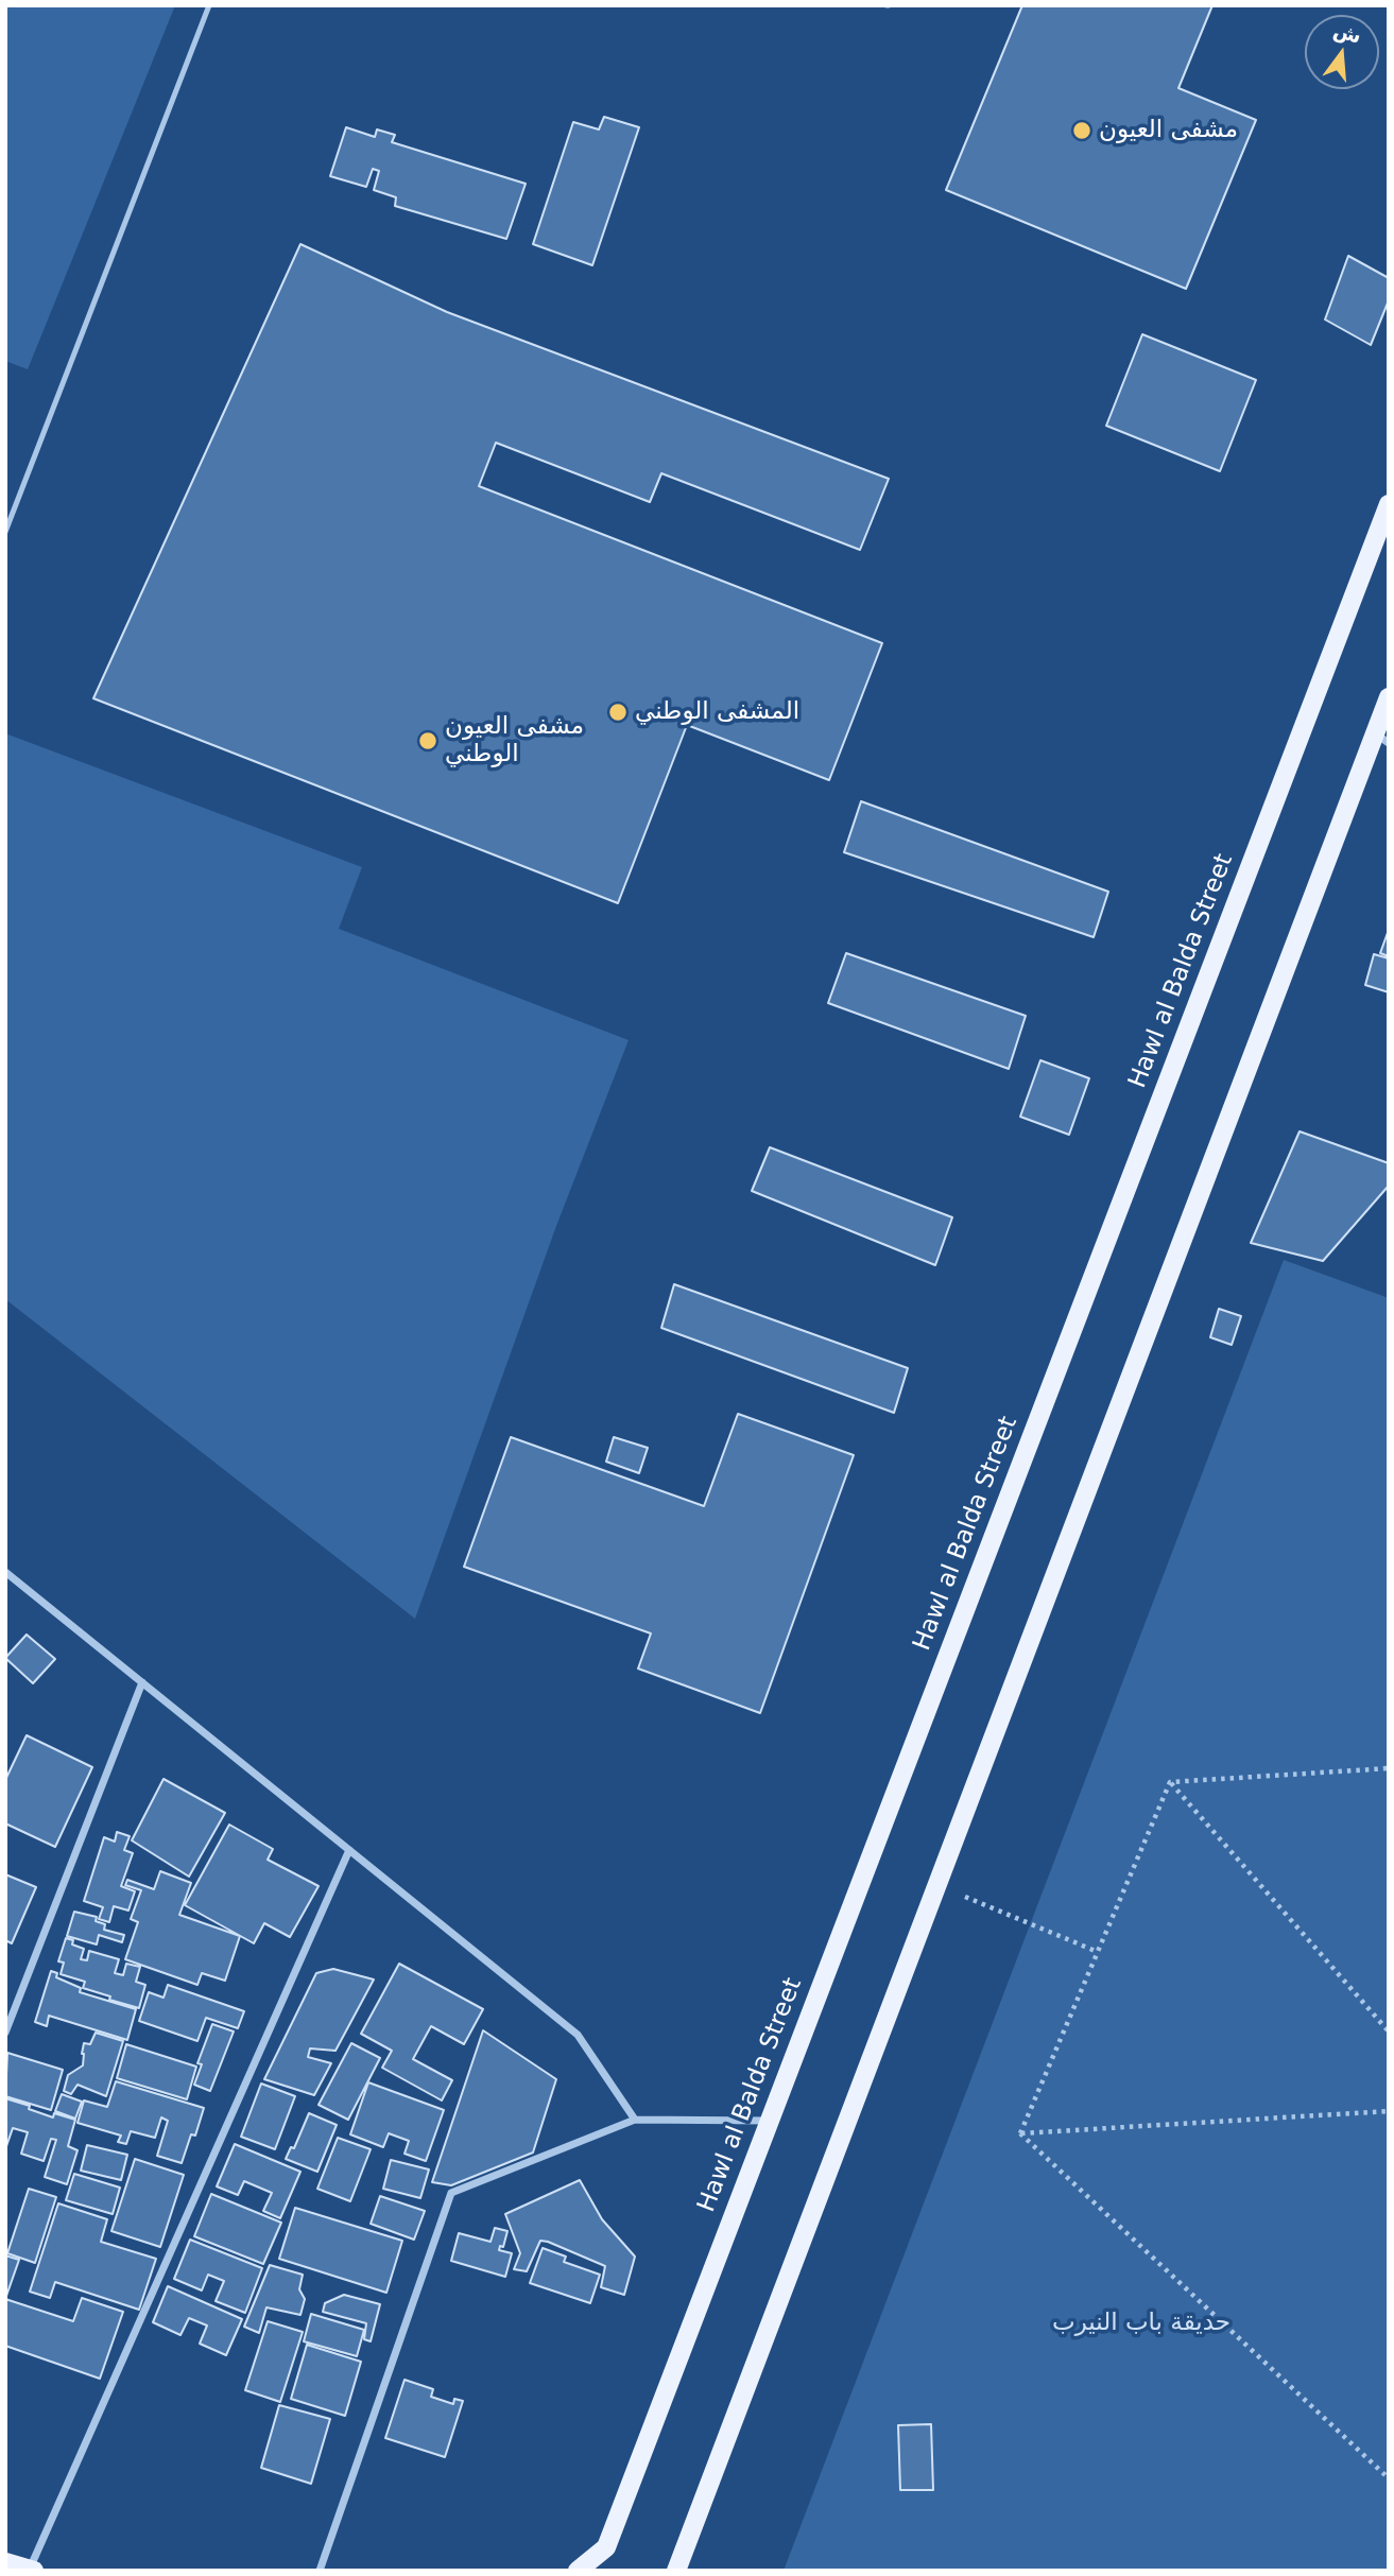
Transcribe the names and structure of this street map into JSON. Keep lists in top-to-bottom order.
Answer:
{
  "streets": {
    "main road": ["Hawl al Balda Street"]
  },
  "parks": ["حديقة باب النيرب"],
  "places": ["مشفى العيون", "المشفى الوطني", "مشفى العيون الوطني"],
  "north": "top"
}
